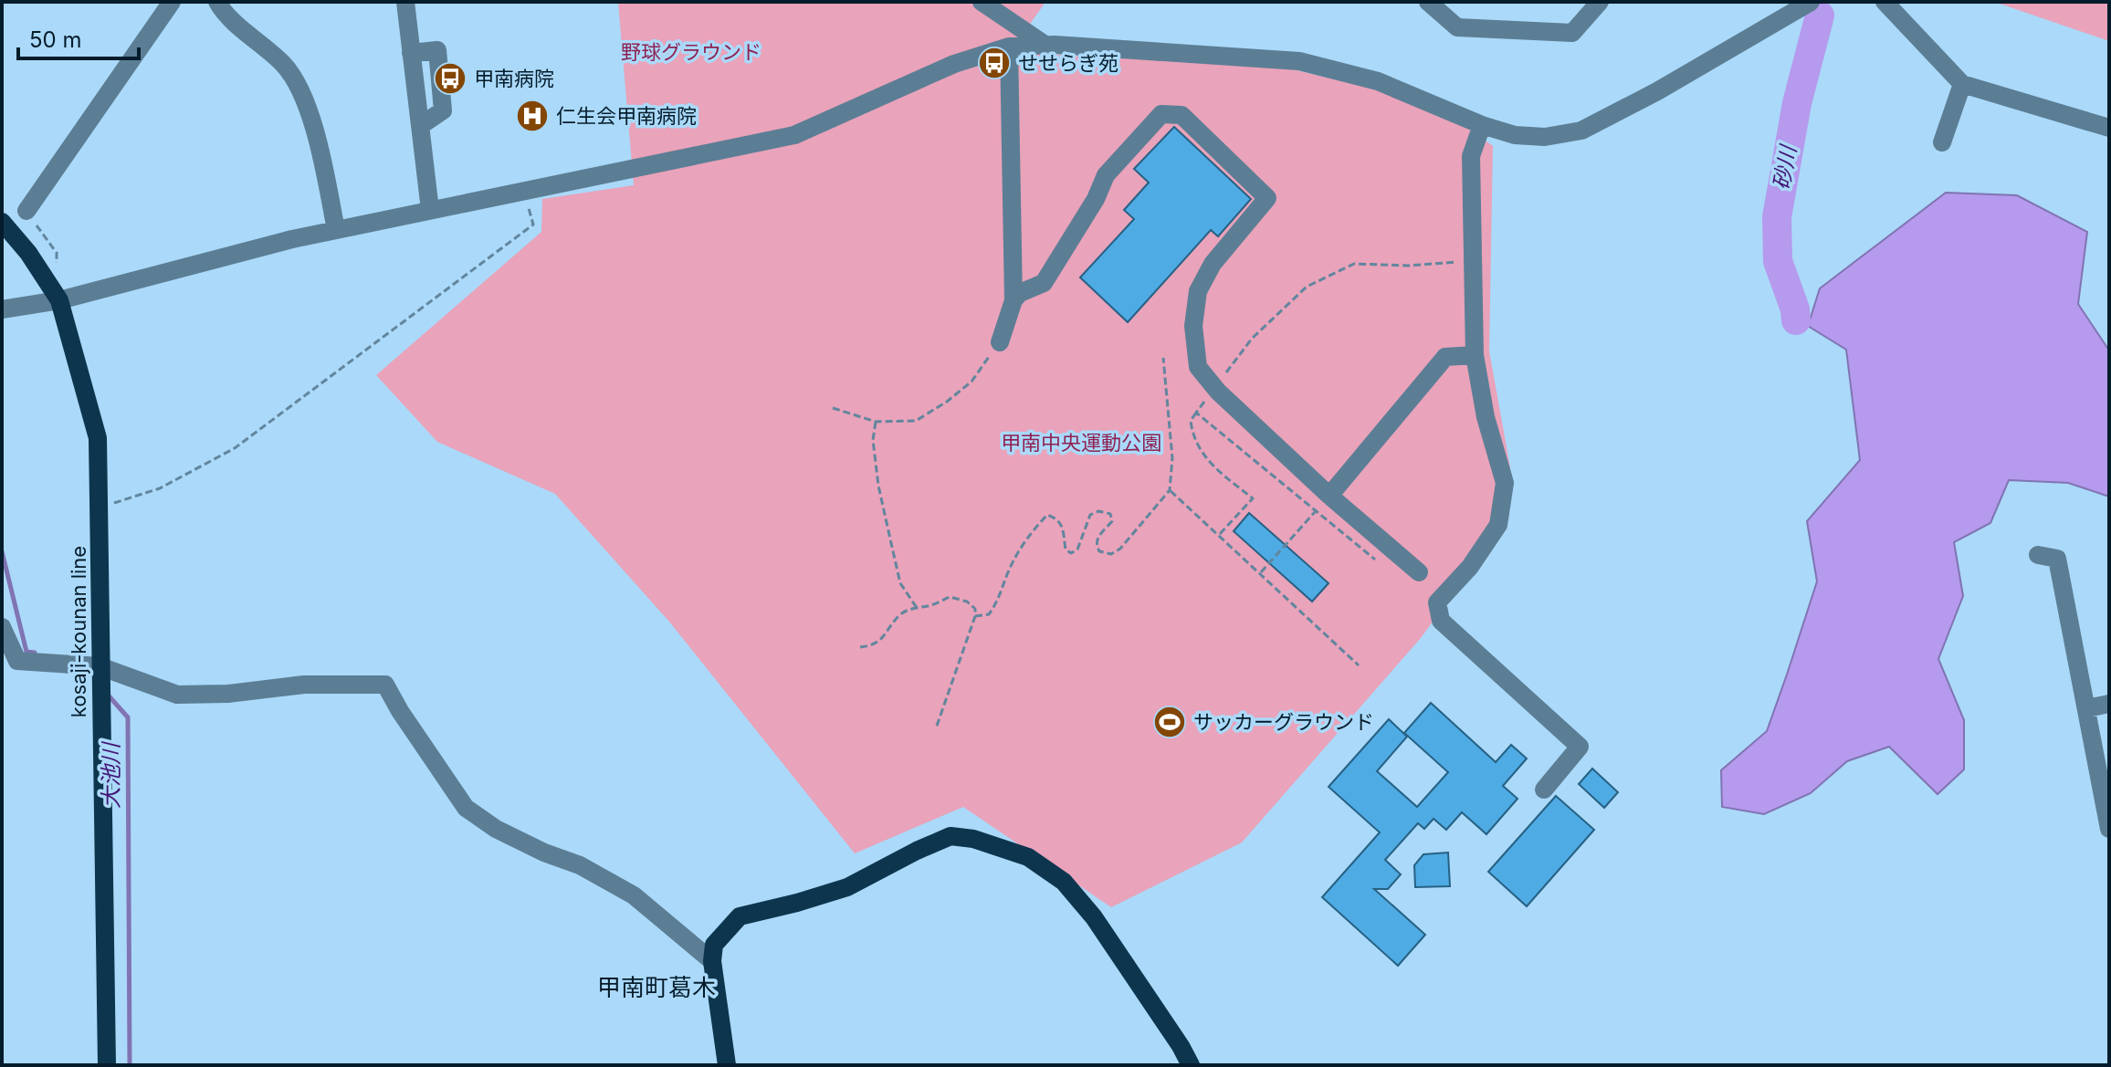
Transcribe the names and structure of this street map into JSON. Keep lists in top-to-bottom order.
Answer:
{
  "streets": {
    "main road": ["kosaji-kounan line"]
  },
  "districts": ["甲南町葛木"],
  "water": ["砂川", "大池川"],
  "parks": ["野球グラウンド", "甲南中央運動公園"],
  "places": {
    "bus stop": ["せせらぎ苑", "甲南病院"],
    "hospital": ["仁生会甲南病院"],
    "sports": ["サッカーグラウンド"]
  },
  "scale_bar": "50 m"
}
